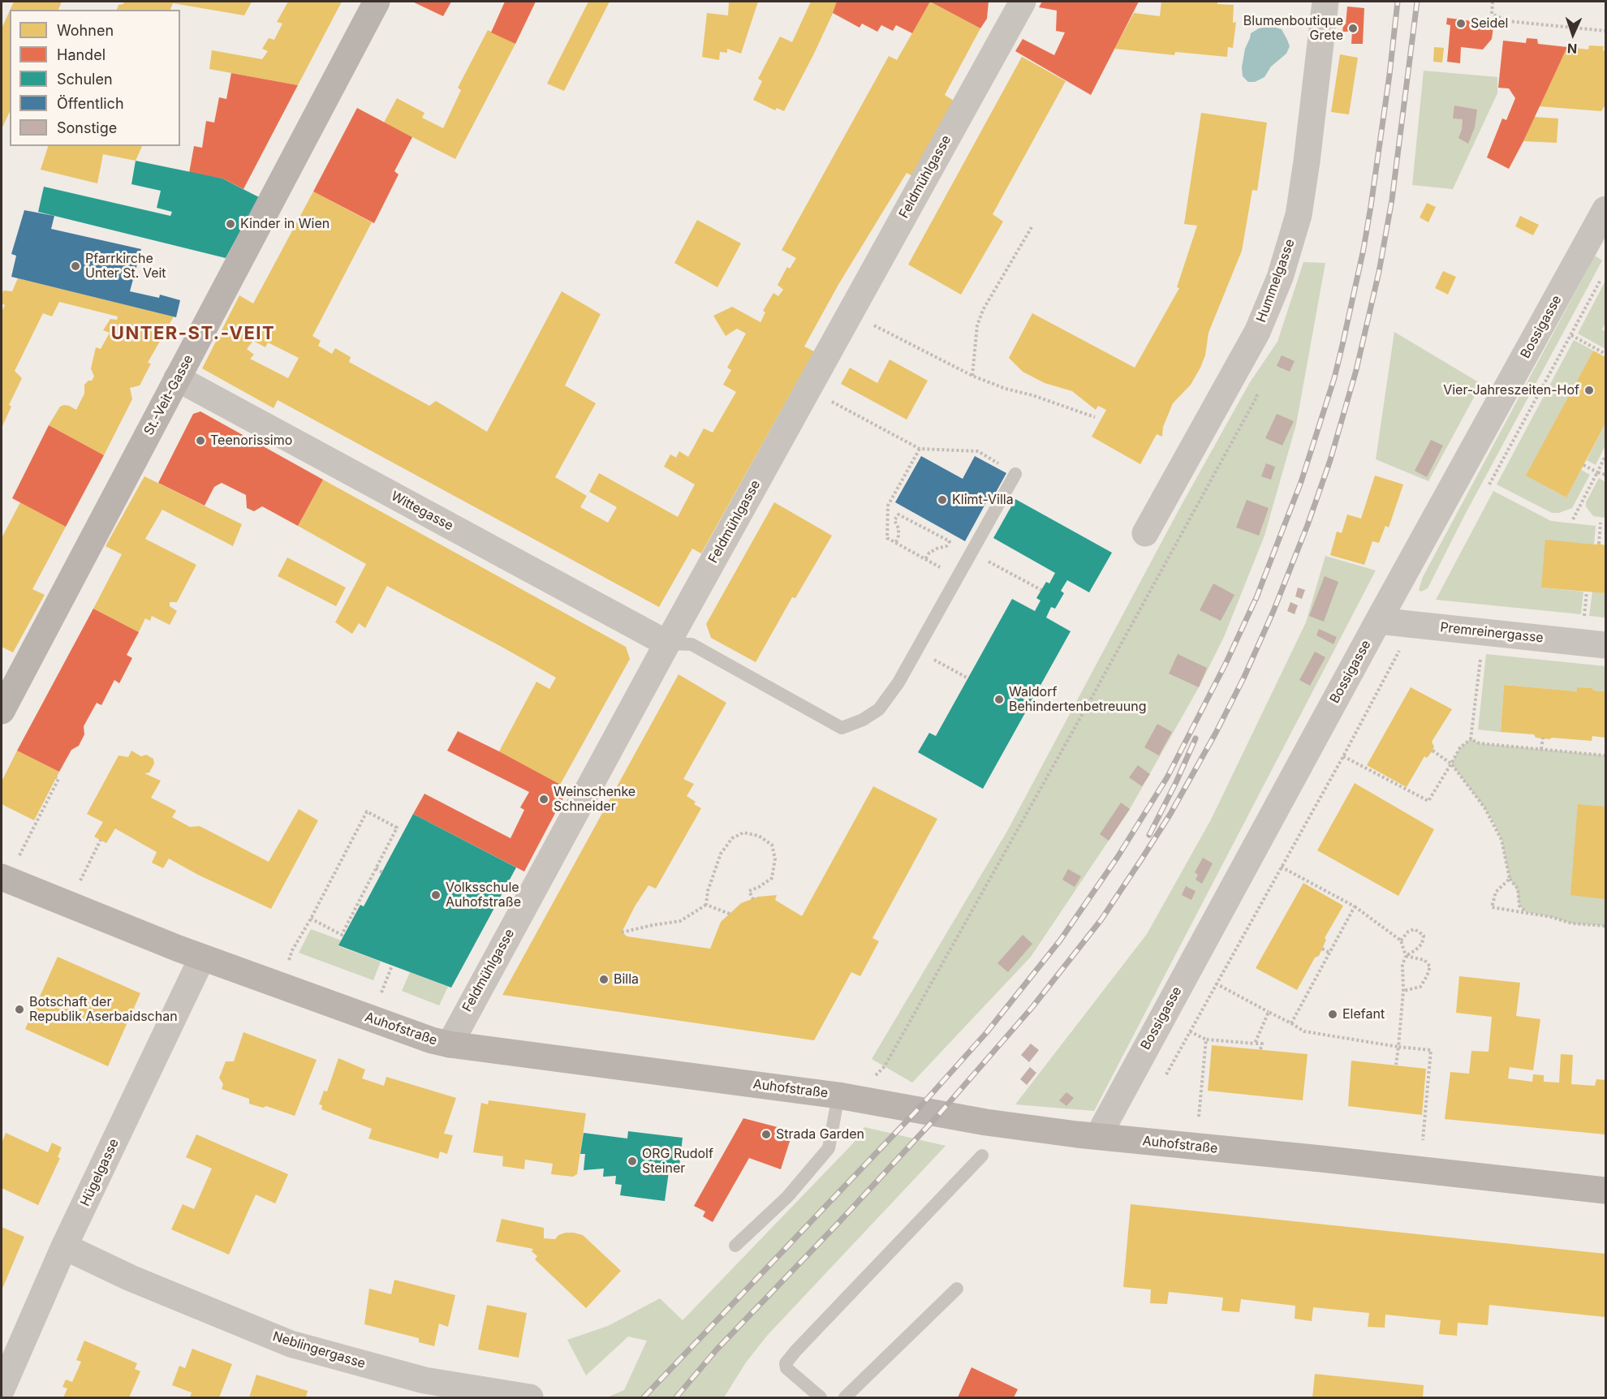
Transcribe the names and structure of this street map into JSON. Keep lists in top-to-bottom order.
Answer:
{
  "streets": {
    "street": [
      "Feldmühlgasse",
      "Hummelgasse",
      "Bossigasse",
      "St.-Veit-Gasse",
      "Wittegasse",
      "Premreinergasse",
      "Auhofstraße",
      "Hügelgasse",
      "Neblingergasse"
    ]
  },
  "crossings": [
    ["Feldmühlgasse", "Wittegasse"],
    ["Feldmühlgasse", "Auhofstraße"],
    ["Bossigasse", "Premreinergasse"],
    ["Bossigasse", "Auhofstraße"],
    ["St.-Veit-Gasse", "Wittegasse"],
    ["Auhofstraße", "Hügelgasse"],
    ["Hügelgasse", "Neblingergasse"]
  ],
  "districts": ["UNTER-ST.-VEIT"],
  "places": [
    "Seidel",
    "Blumenboutique Grete",
    "Kinder in Wien",
    "Pfarrkirche Unter St. Veit",
    "Vier-Jahreszeiten-Hof",
    "Teenorissimo",
    "Klimt-Villa",
    "Waldorf Behindertenbetreuung",
    "Weinschenke Schneider",
    "Volksschule Auhofstraße",
    "Billa",
    "Botschaft der Republik Aserbaidschan",
    "Elefant",
    "Strada Garden",
    "ORG Rudolf Steiner"
  ],
  "legend": [
    "Wohnen",
    "Handel",
    "Schulen",
    "Öffentlich",
    "Sonstige"
  ],
  "north": "bottom"
}
